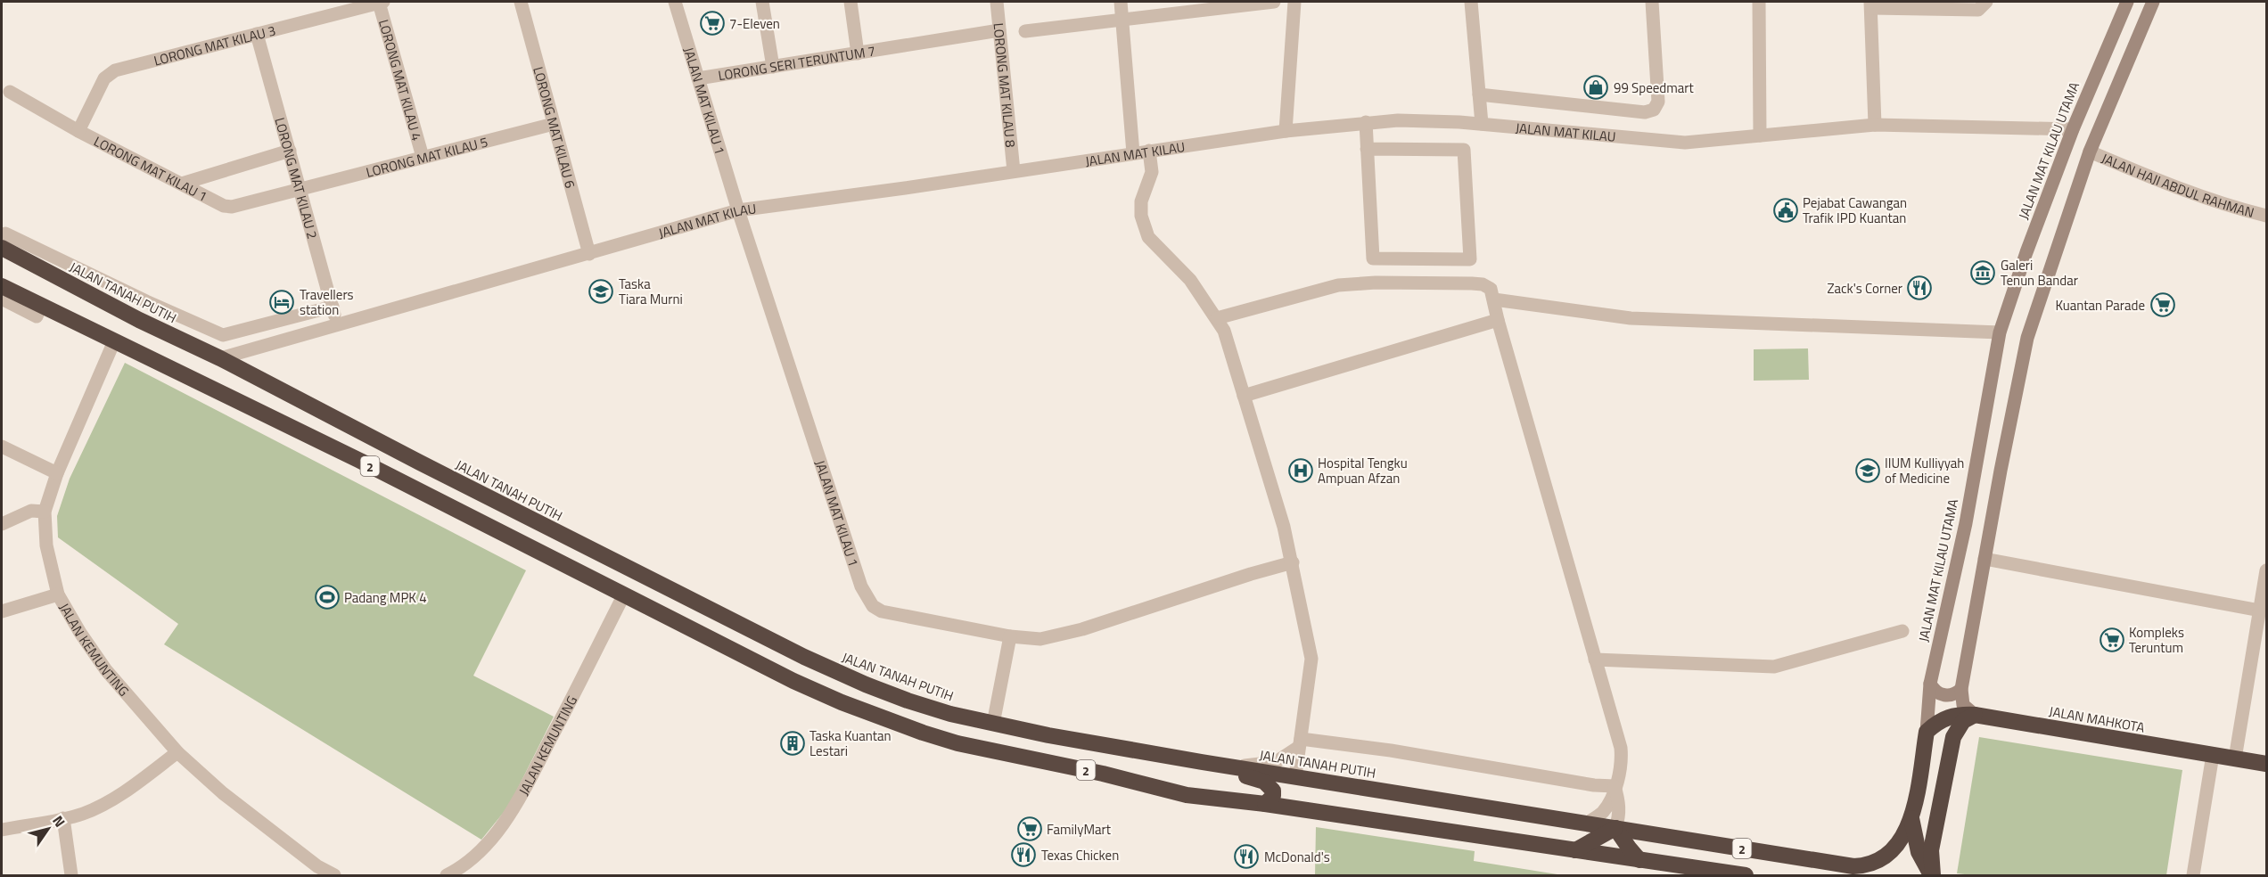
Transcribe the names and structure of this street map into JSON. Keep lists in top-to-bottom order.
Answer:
{
  "streets": {
    "highway": [
      "JALAN MAT KILAU UTAMA",
      "JALAN TANAH PUTIH",
      "2",
      "JALAN MAHKOTA"
    ],
    "street": [
      "LORONG MAT KILAU 3",
      "LORONG SERI TERUNTUM 7",
      "LORONG MAT KILAU 4",
      "LORONG MAT KILAU 8",
      "JALAN MAT KILAU 1",
      "LORONG MAT KILAU 6",
      "JALAN MAT KILAU",
      "LORONG MAT KILAU 5",
      "LORONG MAT KILAU 1",
      "LORONG MAT KILAU 2",
      "JALAN HAJI ABDUL RAHMAN",
      "JALAN KEMUNTING"
    ]
  },
  "crossings": [
    ["LORONG MAT KILAU 3", "LORONG MAT KILAU 4"],
    ["LORONG MAT KILAU 3", "LORONG MAT KILAU 1"],
    ["LORONG MAT KILAU 3", "LORONG MAT KILAU 2"],
    ["LORONG SERI TERUNTUM 7", "LORONG MAT KILAU 8"],
    ["LORONG SERI TERUNTUM 7", "JALAN MAT KILAU 1"],
    ["LORONG MAT KILAU 4", "LORONG MAT KILAU 5"],
    ["LORONG MAT KILAU 8", "JALAN MAT KILAU"],
    ["JALAN MAT KILAU 1", "JALAN MAT KILAU"],
    ["LORONG MAT KILAU 6", "JALAN MAT KILAU"],
    ["LORONG MAT KILAU 6", "LORONG MAT KILAU 5"],
    ["JALAN MAT KILAU", "JALAN MAT KILAU UTAMA"],
    ["JALAN MAT KILAU", "LORONG MAT KILAU 2"],
    ["JALAN MAT KILAU", "JALAN TANAH PUTIH"],
    ["JALAN MAT KILAU UTAMA", "JALAN TANAH PUTIH"],
    ["JALAN MAT KILAU UTAMA", "JALAN MAHKOTA"],
    ["LORONG MAT KILAU 5", "LORONG MAT KILAU 1"],
    ["LORONG MAT KILAU 5", "LORONG MAT KILAU 2"],
    ["LORONG MAT KILAU 1", "LORONG MAT KILAU 2"],
    ["2", "JALAN KEMUNTING"]
  ],
  "places": {
    "supermarket": [
      "7-Eleven",
      "Kuantan Parade",
      "Kompleks Teruntum",
      "FamilyMart"
    ],
    "shop": ["99 Speedmart"],
    "public building": ["Pejabat Cawangan Trafik IPD Kuantan"],
    "museum": ["Galeri Tenun Bandar"],
    "restaurant": ["Zack's Corner", "Texas Chicken", "McDonald's"],
    "school or university": ["Taska Tiara Murni", "IIUM Kulliyyah of Medicine"],
    "hotel": ["Travellers station"],
    "hospital": ["Hospital Tengku Ampuan Afzan"],
    "sports": ["Padang MPK 4"],
    "building": ["Taska Kuantan Lestari"]
  },
  "north": "top right"
}
